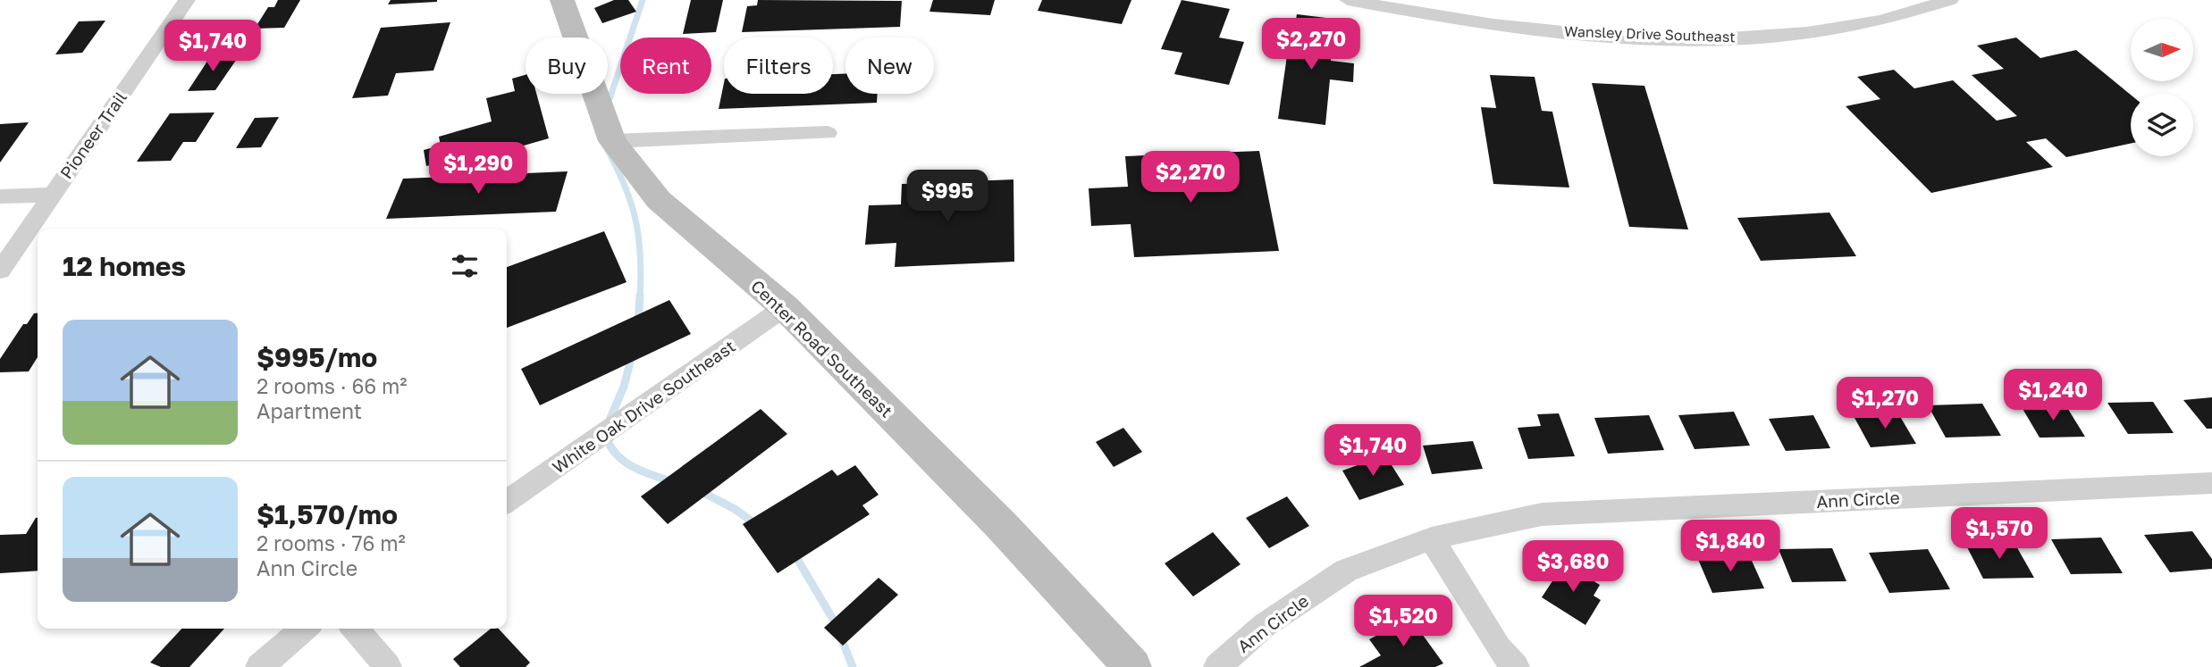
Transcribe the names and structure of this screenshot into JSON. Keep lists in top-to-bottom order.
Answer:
{
  "streets": {
    "street": [
      "Wansley Drive Southeast",
      "Pioneer Trail",
      "Center Road Southeast",
      "White Oak Drive Southeast",
      "Ann Circle"
    ]
  },
  "crossings": [
    ["Center Road Southeast", "White Oak Drive Southeast"]
  ],
  "north": "right",
  "page": {
    "price": [
      "$2,270",
      "$1,740",
      "$1,290",
      "$2,270",
      "$995",
      "$1,240",
      "$1,270",
      "$1,740",
      "$1,570",
      "$1,840",
      "$3,680",
      "$1,520"
    ],
    "chip": [
      "Buy",
      "Rent",
      "Filters",
      "New"
    ],
    "heading": "12 homes",
    "list": [
      {
        "name": "$995/mo",
        "note": "2 rooms · 66 m² · Apartment"
      },
      {
        "name": "$1,570/mo",
        "note": "2 rooms · 76 m² · Ann Circle"
      }
    ]
  }
}
